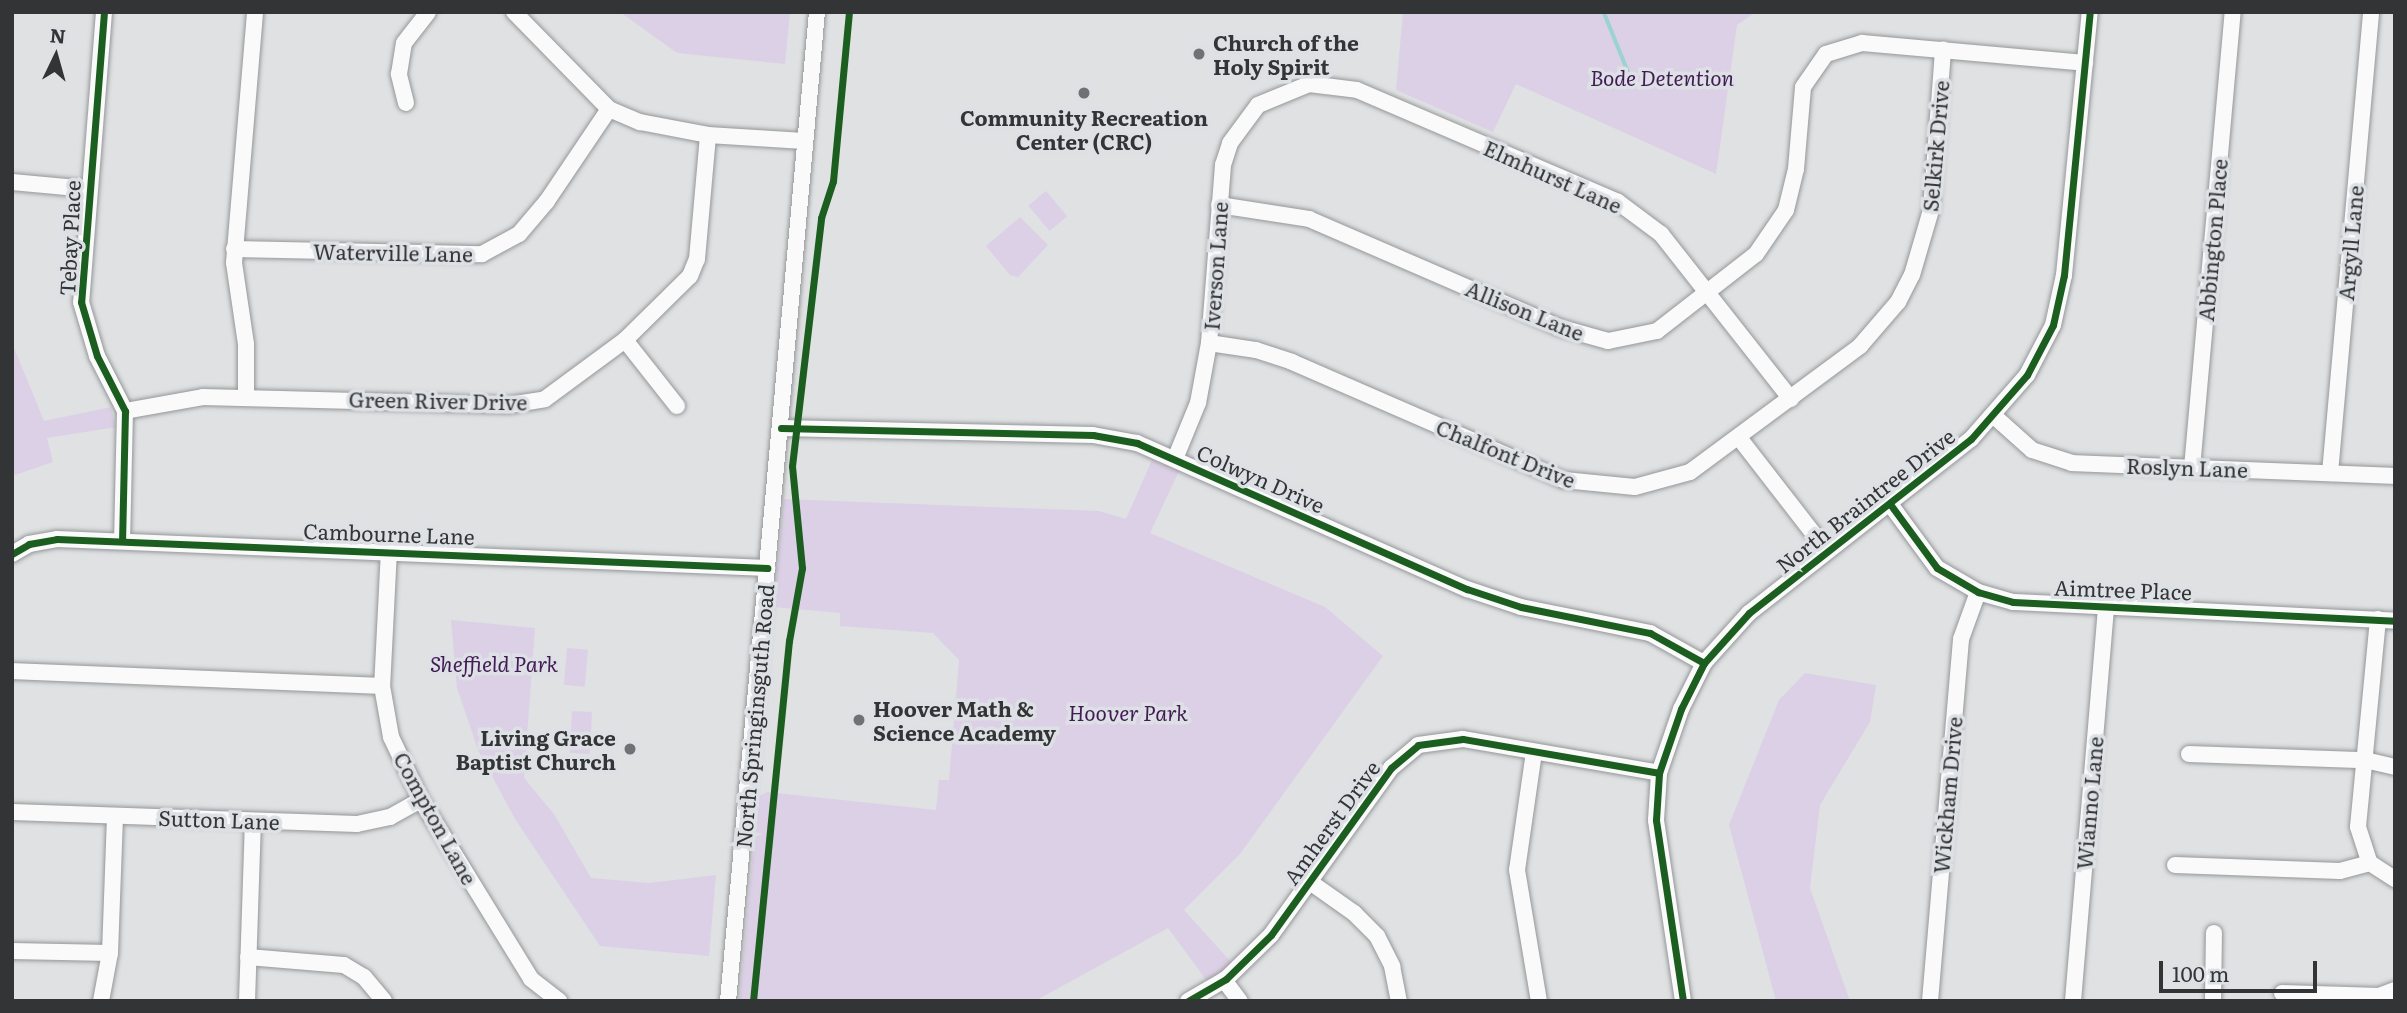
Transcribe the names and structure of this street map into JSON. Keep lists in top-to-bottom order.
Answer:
{
  "streets": {
    "street": [
      "Selkirk Drive",
      "Elmhurst Lane",
      "Tebay Place",
      "Abbington Place",
      "Argyll Lane",
      "Waterville Lane",
      "Iverson Lane",
      "Allison Lane",
      "Green River Drive",
      "Chalfont Drive",
      "Roslyn Lane",
      "Colwyn Drive",
      "North Braintree Drive",
      "Cambourne Lane",
      "Aimtree Place",
      "North Springinsguth Road",
      "Wickham Drive",
      "Wianno Lane",
      "Compton Lane",
      "Sutton Lane",
      "Amherst Drive"
    ]
  },
  "crossings": [
    ["Selkirk Drive", "Elmhurst Lane"],
    ["Selkirk Drive", "Allison Lane"],
    ["Selkirk Drive", "Chalfont Drive"],
    ["Elmhurst Lane", "Iverson Lane"],
    ["Elmhurst Lane", "Allison Lane"],
    ["Elmhurst Lane", "Chalfont Drive"],
    ["Tebay Place", "Green River Drive"],
    ["Tebay Place", "Cambourne Lane"],
    ["Abbington Place", "Roslyn Lane"],
    ["Argyll Lane", "Roslyn Lane"],
    ["Iverson Lane", "Allison Lane"],
    ["Iverson Lane", "Chalfont Drive"],
    ["Iverson Lane", "Colwyn Drive"],
    ["Allison Lane", "North Braintree Drive"],
    ["Roslyn Lane", "North Braintree Drive"],
    ["Colwyn Drive", "North Braintree Drive"],
    ["Colwyn Drive", "North Springinsguth Road"],
    ["North Braintree Drive", "Aimtree Place"],
    ["North Braintree Drive", "Amherst Drive"],
    ["Cambourne Lane", "North Springinsguth Road"],
    ["Cambourne Lane", "Compton Lane"],
    ["Aimtree Place", "Wickham Drive"],
    ["Aimtree Place", "Wianno Lane"],
    ["Compton Lane", "Sutton Lane"]
  ],
  "parks": ["Bode Detention", "Sheffield Park", "Hoover Park"],
  "places": [
    "Church of the Holy Spirit",
    "Community Recreation Center (CRC)",
    "Hoover Math & Science Academy",
    "Living Grace Baptist Church"
  ],
  "scale_bar": "100 m",
  "north": "top"
}
